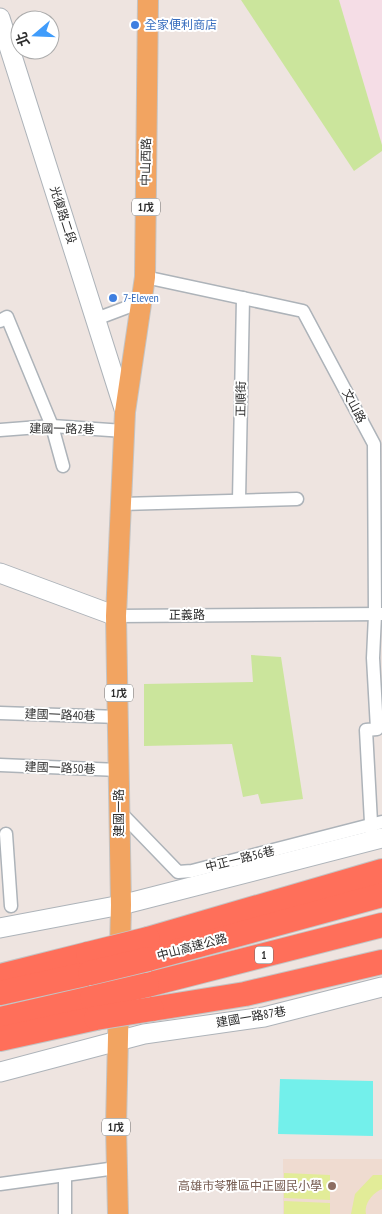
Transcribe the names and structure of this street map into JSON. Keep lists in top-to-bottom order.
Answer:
{
  "streets": {
    "highway": ["中山高速公路", "1"],
    "main road": ["中山西路", "1戊", "建國一路"],
    "street": [
      "光復路二段",
      "正順街",
      "文山路",
      "建國一路2巷",
      "正義路",
      "建國一路40巷",
      "建國一路50巷",
      "中正一路56巷",
      "建國一路87巷"
    ]
  },
  "crossings": [
    ["中山西路", "光復路二段"],
    ["中山西路", "文山路"],
    ["中山西路", "建國一路2巷"],
    ["中山西路", "建國一路"],
    ["光復路二段", "建國一路2巷"],
    ["光復路二段", "建國一路"],
    ["正順街", "文山路"],
    ["文山路", "正義路"],
    ["文山路", "中正一路56巷"],
    ["建國一路2巷", "建國一路"],
    ["正義路", "建國一路"],
    ["建國一路40巷", "建國一路"],
    ["建國一路50巷", "建國一路"],
    ["建國一路", "中正一路56巷"],
    ["建國一路", "建國一路87巷"]
  ],
  "places": ["全家便利商店", "7-Eleven", "高雄市苓雅區中正國民小學"],
  "north": "left"
}
